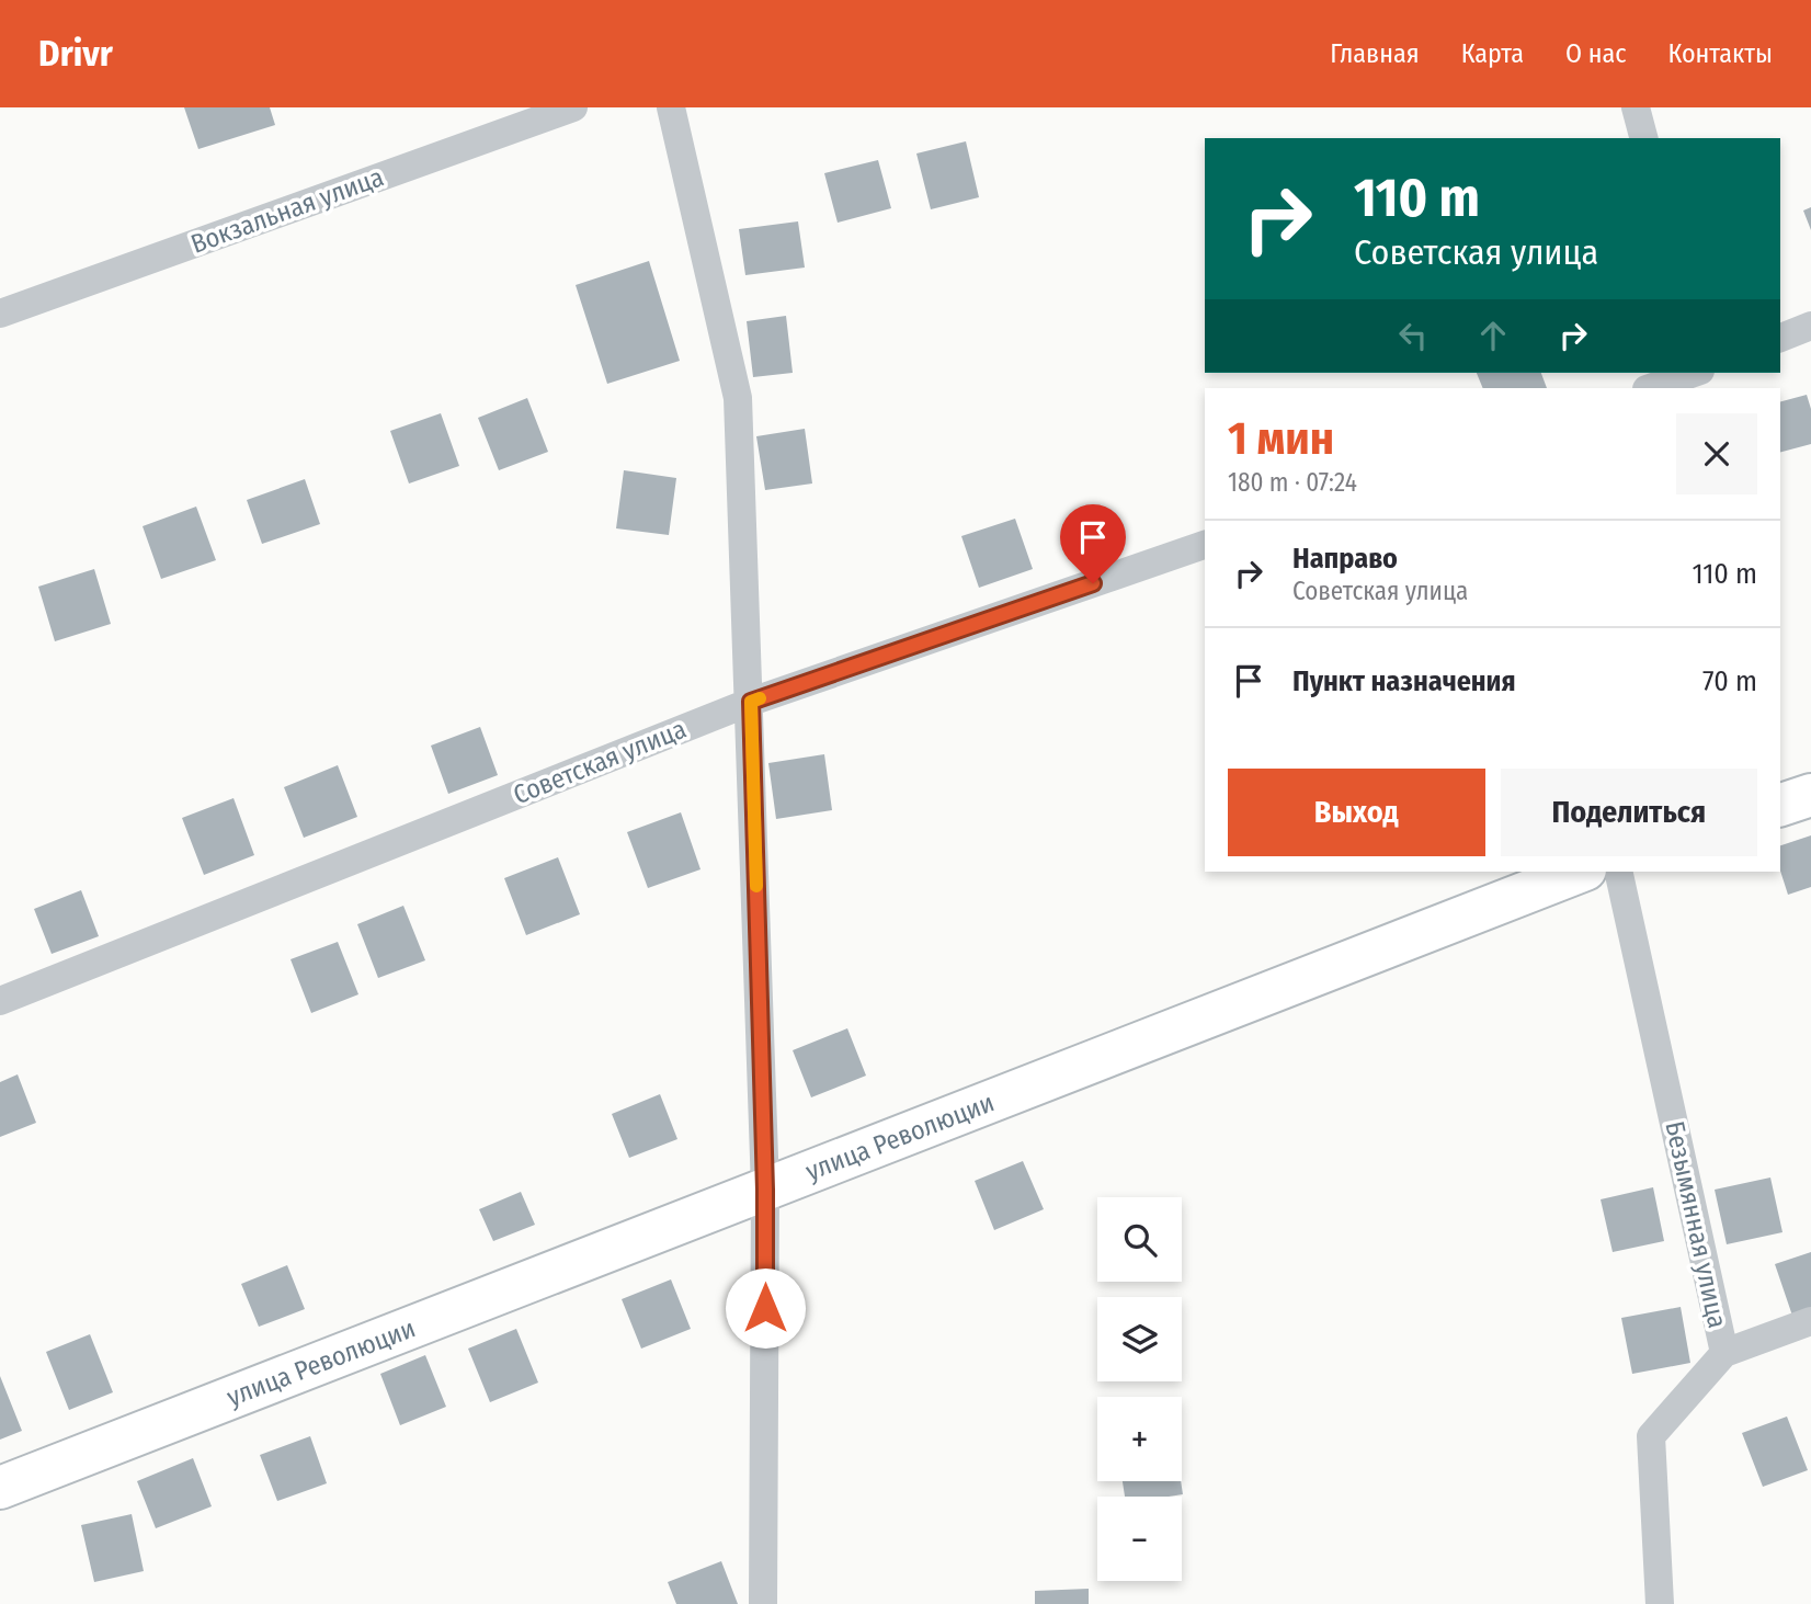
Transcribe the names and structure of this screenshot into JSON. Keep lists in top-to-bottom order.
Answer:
{
  "streets": {
    "street": [
      "Вокзальная улица",
      "Советская улица",
      "улица Революции",
      "Безымянная улица"
    ]
  },
  "page": {
    "header": "Drivr",
    "nav": [
      "Главная",
      "Карта",
      "О нас",
      "Контакты"
    ],
    "turn": ["110 m", "Советская улица"],
    "heading": ["1 мин", "180 m · 07:24"],
    "list": [
      {
        "name": "Направо",
        "note": "Советская улица",
        "value": "110 m"
      },
      {
        "name": "Пункт назначения",
        "value": "70 m"
      }
    ],
    "buttons": ["Выход", "Поделиться"],
    "map_buttons": ["+", "−"]
  }
}
